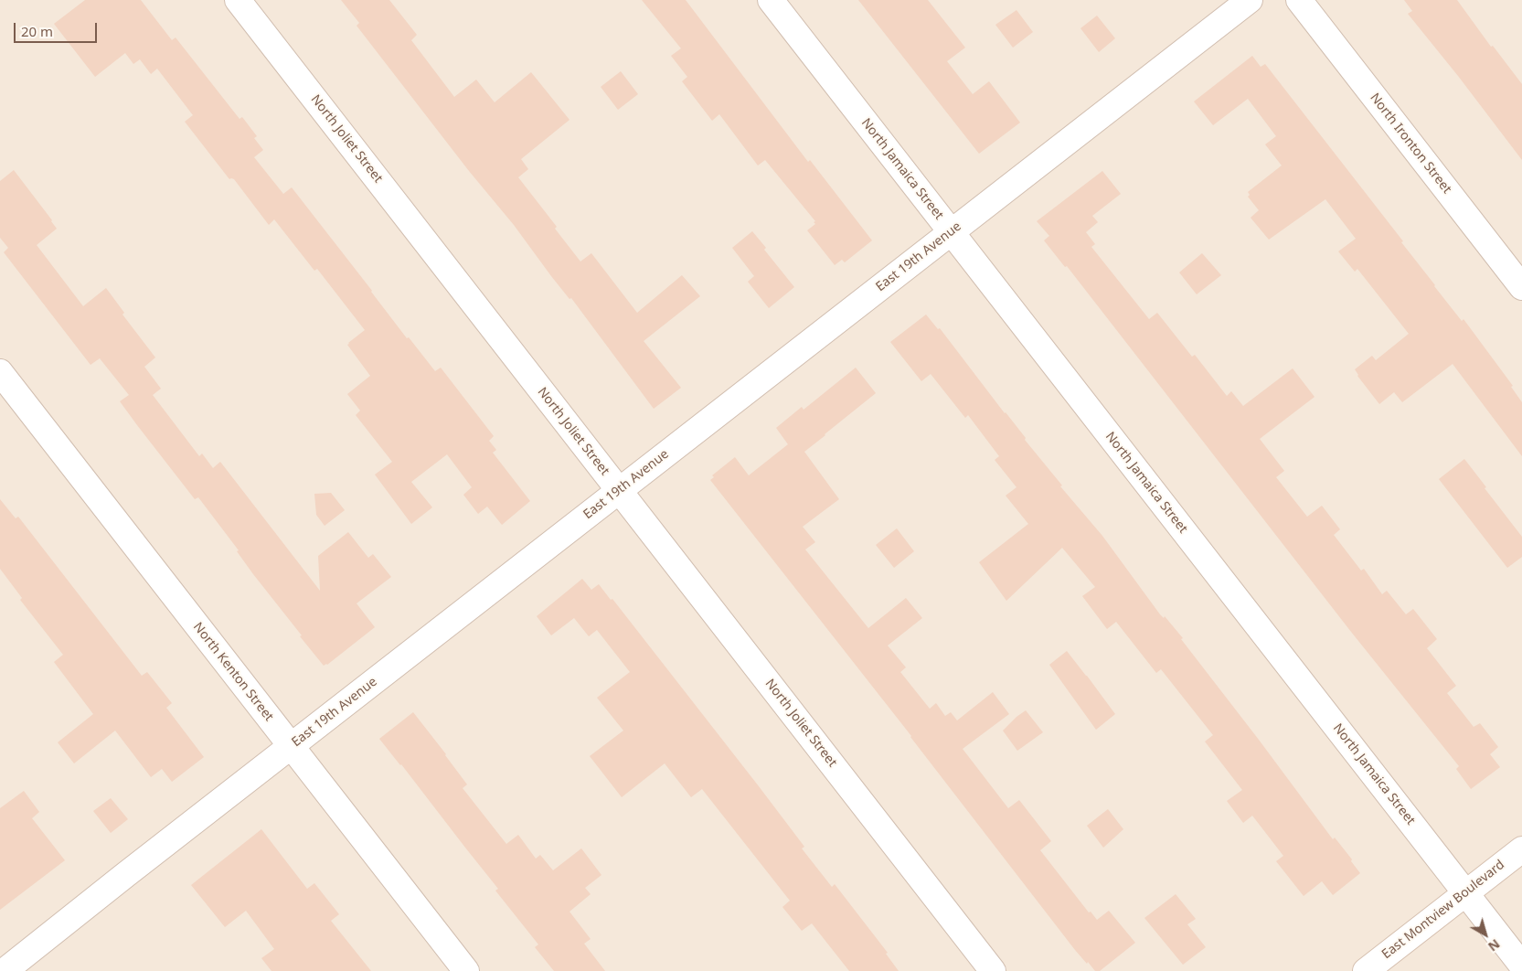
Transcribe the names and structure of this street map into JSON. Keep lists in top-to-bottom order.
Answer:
{
  "streets": {
    "street": [
      "North Joliet Street",
      "North Ironton Street",
      "North Jamaica Street",
      "East 19th Avenue",
      "North Kenton Street",
      "East Montview Boulevard"
    ]
  },
  "crossings": [
    ["North Joliet Street", "East 19th Avenue"],
    ["North Jamaica Street", "East 19th Avenue"],
    ["North Jamaica Street", "East Montview Boulevard"],
    ["East 19th Avenue", "North Kenton Street"]
  ],
  "scale_bar": "20 m",
  "north": "bottom right"
}
